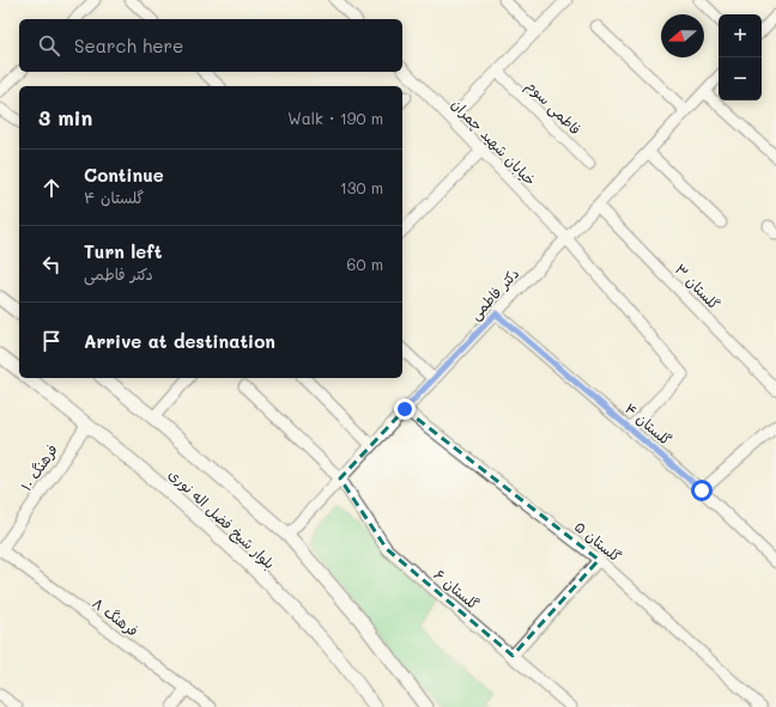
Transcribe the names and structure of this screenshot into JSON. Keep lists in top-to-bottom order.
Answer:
{
  "streets": {
    "street": [
      "فاطمی سوم",
      "خیابان شهید چمران",
      "گلستان ۳",
      "دکتر فاطمی",
      "گلستان ۴",
      "فرهنگ ۱۰",
      "بلوار شیخ فضل اله نوری",
      "گلستان ۵",
      "گلستان ۶",
      "فرهنگ ۸"
    ]
  },
  "crossings": [
    ["خیابان شهید چمران", "دکتر فاطمی"],
    ["خیابان شهید چمران", "گلستان ۴"],
    ["گلستان ۳", "دکتر فاطمی"],
    ["دکتر فاطمی", "گلستان ۴"],
    ["دکتر فاطمی", "بلوار شیخ فضل اله نوری"],
    ["دکتر فاطمی", "گلستان ۵"],
    ["دکتر فاطمی", "گلستان ۶"],
    ["فرهنگ ۱۰", "بلوار شیخ فضل اله نوری"],
    ["فرهنگ ۱۰", "فرهنگ ۸"]
  ],
  "north": "left",
  "page": {
    "map_buttons": ["+", "−"],
    "search": "Search here",
    "heading": ["3 min", "Walk · 190 m"],
    "list": [
      ["Continue", "گلستان ۴", "130 m"],
      ["Turn left", "دکتر فاطمی", "60 m"],
      "Arrive at destination"
    ]
  }
}
